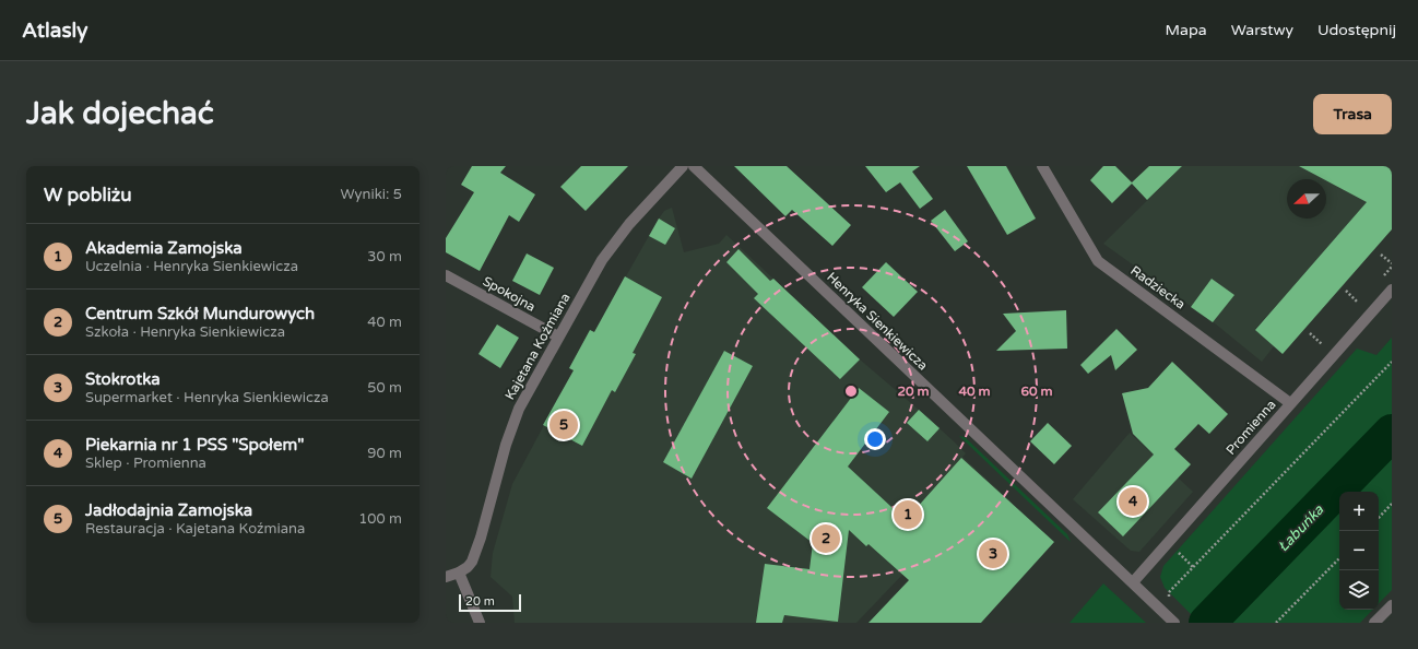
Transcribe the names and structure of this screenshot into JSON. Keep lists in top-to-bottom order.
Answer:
{
  "streets": {
    "street": [
      "Radziecka",
      "Spokojna",
      "Henryka Sienkiewicza",
      "Kajetana Koźmiana",
      "Promienna"
    ]
  },
  "crossings": [
    ["Radziecka", "Promienna"],
    ["Spokojna", "Kajetana Koźmiana"],
    ["Henryka Sienkiewicza", "Promienna"]
  ],
  "water": ["Łabuńka"],
  "scale_bar": "20 m",
  "north": "left",
  "page": {
    "header": "Atlasly",
    "nav": ["Mapa", "Warstwy", "Udostępnij"],
    "buttons": "Trasa",
    "title": "Jak dojechać",
    "heading": ["W pobliżu", "Wyniki: 5"],
    "list": [
      {
        "mark": "1",
        "name": "Akademia Zamojska",
        "note": "Uczelnia · Henryka Sienkiewicza",
        "value": "30 m"
      },
      {
        "mark": "2",
        "name": "Centrum Szkół Mundurowych",
        "note": "Szkoła · Henryka Sienkiewicza",
        "value": "40 m"
      },
      {
        "mark": "3",
        "name": "Stokrotka",
        "note": "Supermarket · Henryka Sienkiewicza",
        "value": "50 m"
      },
      {
        "mark": "4",
        "name": "Piekarnia nr 1 PSS \"Społem\"",
        "note": "Sklep · Promienna",
        "value": "90 m"
      },
      {
        "mark": "5",
        "name": "Jadłodajnia Zamojska",
        "note": "Restauracja · Kajetana Koźmiana",
        "value": "100 m"
      }
    ],
    "pins": [
      "5",
      "4",
      "1",
      "2",
      "3"
    ],
    "map_buttons": ["+", "−"],
    "scale": "20 m"
  },
  "rings": ["20 m", "40 m", "60 m"]
}
